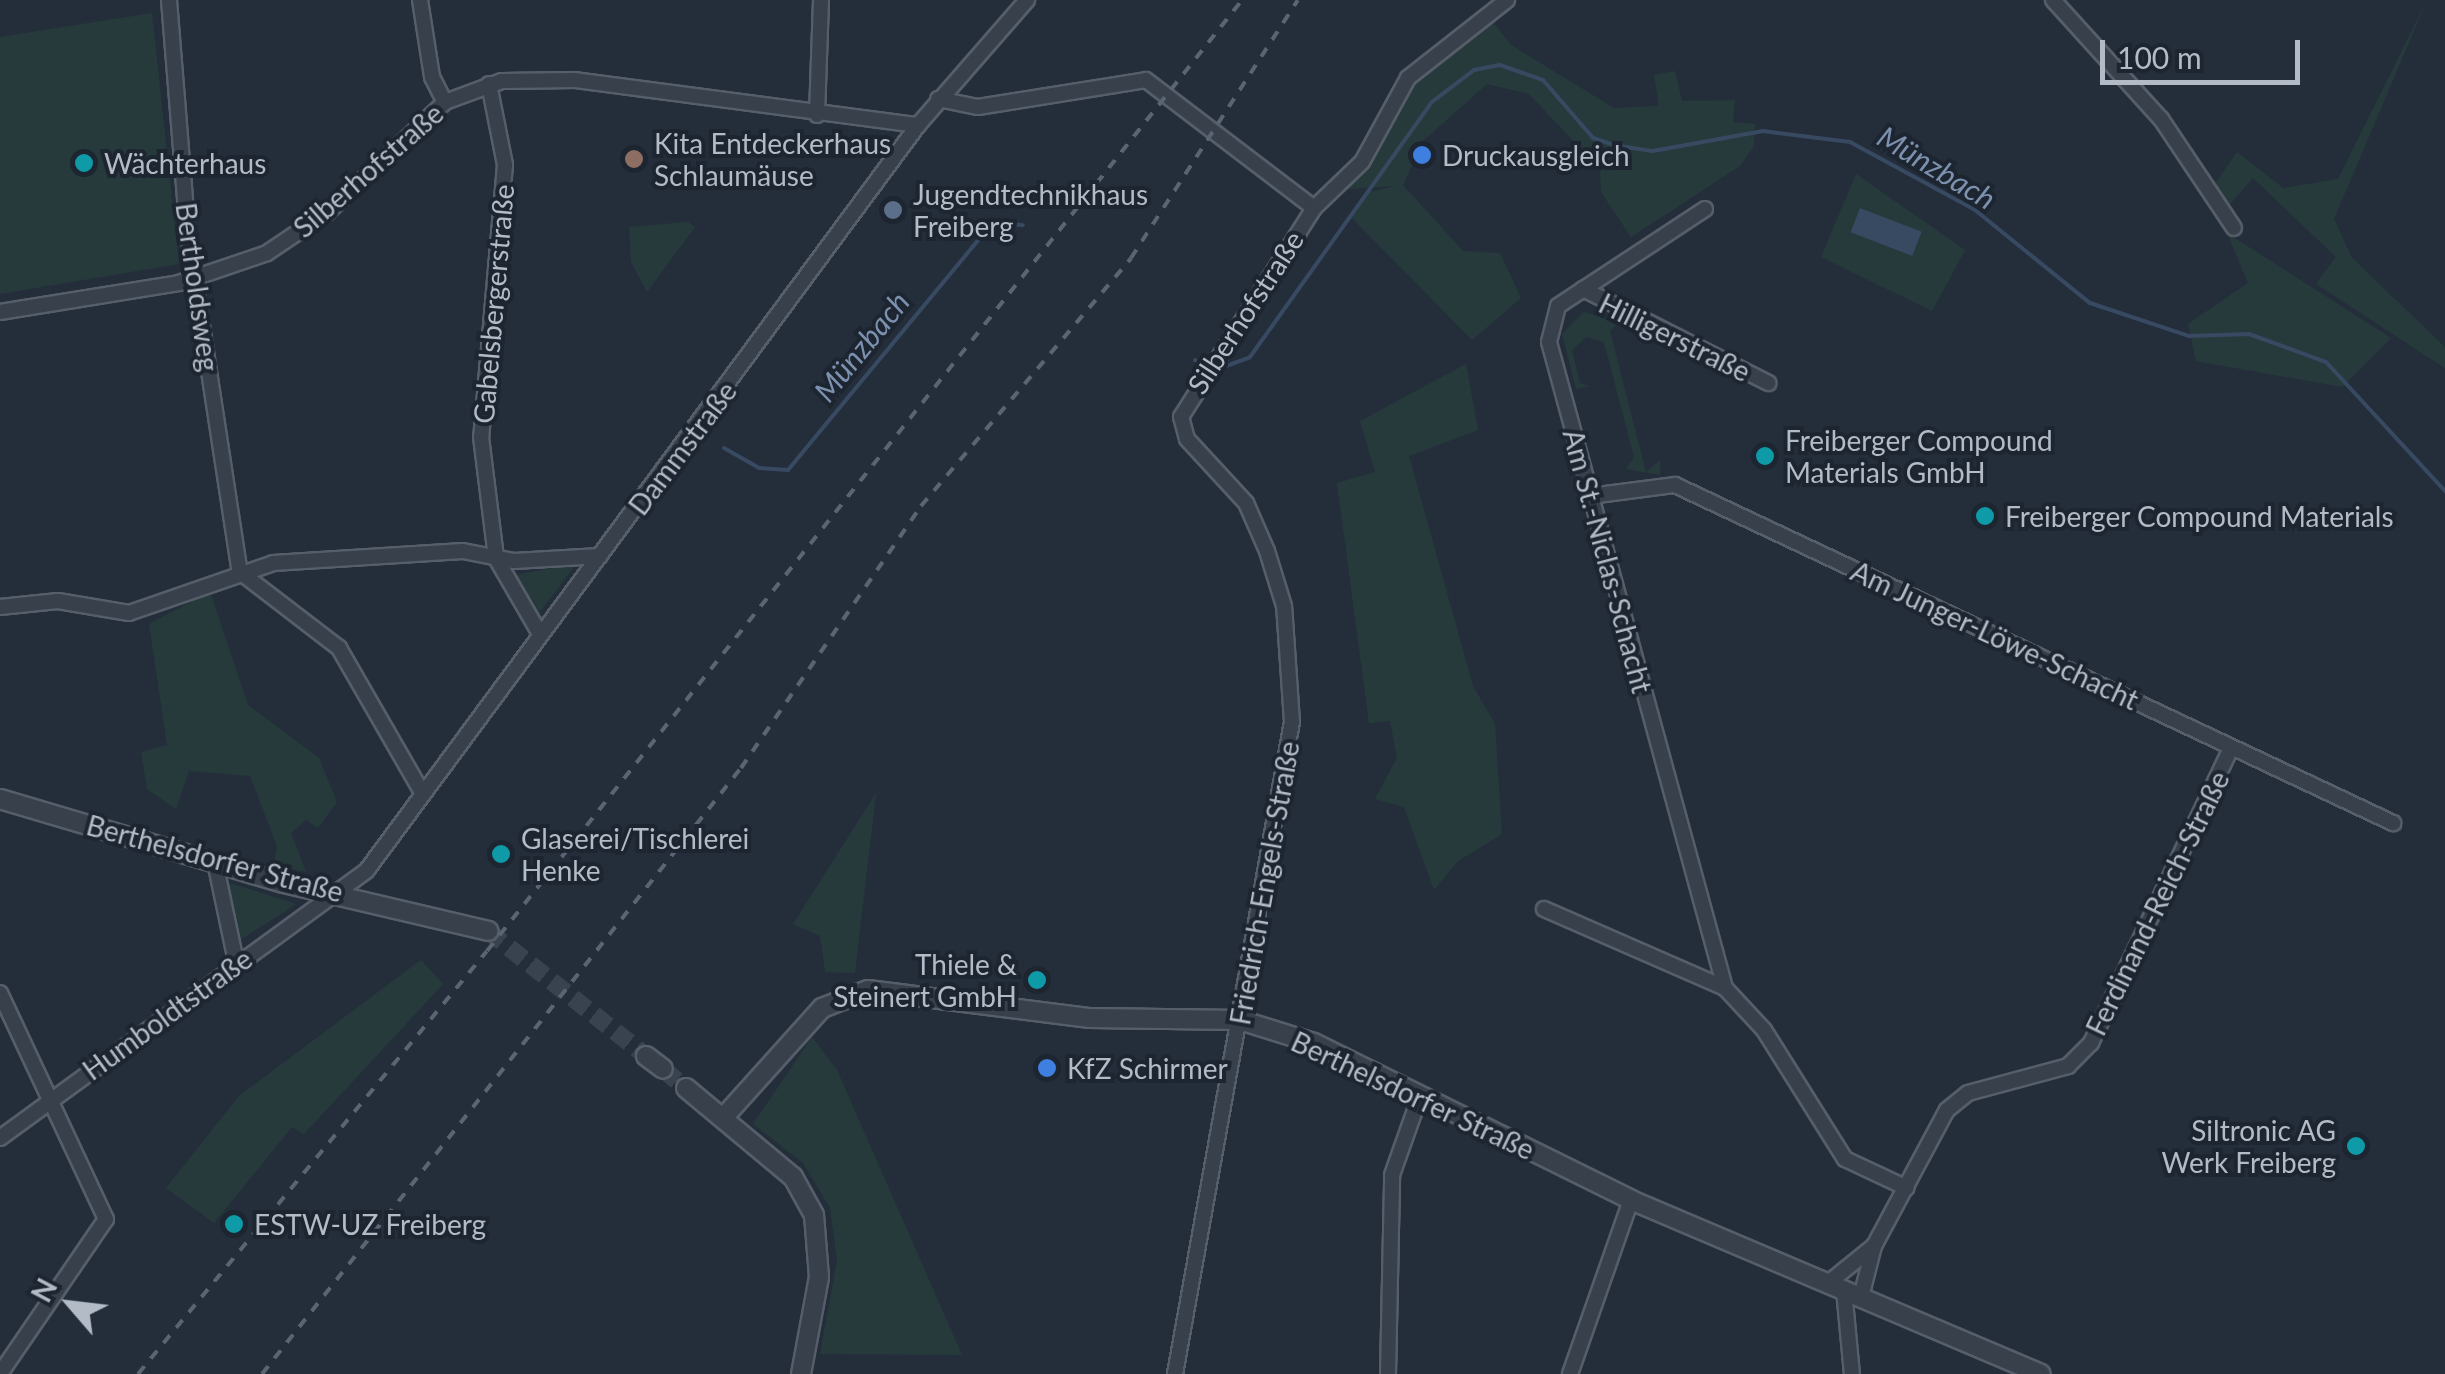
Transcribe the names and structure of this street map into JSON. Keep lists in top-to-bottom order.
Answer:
{
  "streets": {
    "street": [
      "Silberhofstraße",
      "Bertholdsweg",
      "Gabelsbergerstraße",
      "Hilligerstraße",
      "Dammstraße",
      "Am St.-Niclas-Schacht",
      "Am Junger-Löwe-Schacht",
      "Berthelsdorfer Straße",
      "Friedrich-Engels-Straße",
      "Ferdinand-Reich-Straße",
      "Humboldtstraße"
    ]
  },
  "crossings": [
    ["Silberhofstraße", "Bertholdsweg"],
    ["Silberhofstraße", "Gabelsbergerstraße"],
    ["Silberhofstraße", "Dammstraße"],
    ["Silberhofstraße", "Friedrich-Engels-Straße"],
    ["Gabelsbergerstraße", "Dammstraße"],
    ["Hilligerstraße", "Am St.-Niclas-Schacht"],
    ["Dammstraße", "Berthelsdorfer Straße"],
    ["Dammstraße", "Humboldtstraße"],
    ["Am St.-Niclas-Schacht", "Am Junger-Löwe-Schacht"],
    ["Am St.-Niclas-Schacht", "Ferdinand-Reich-Straße"],
    ["Am Junger-Löwe-Schacht", "Ferdinand-Reich-Straße"],
    ["Berthelsdorfer Straße", "Friedrich-Engels-Straße"],
    ["Berthelsdorfer Straße", "Ferdinand-Reich-Straße"],
    ["Berthelsdorfer Straße", "Humboldtstraße"]
  ],
  "water": ["Münzbach"],
  "places": [
    "Druckausgleich",
    "Kita Entdeckerhaus Schlaumäuse",
    "Wächterhaus",
    "Jugendtechnikhaus Freiberg",
    "Freiberger Compound Materials GmbH",
    "Freiberger Compound Materials",
    "Glaserei/Tischlerei Henke",
    "Thiele & Steinert GmbH",
    "KfZ Schirmer",
    "Siltronic AG Werk Freiberg",
    "ESTW-UZ Freiberg"
  ],
  "scale_bar": "100 m",
  "north": "top left"
}
